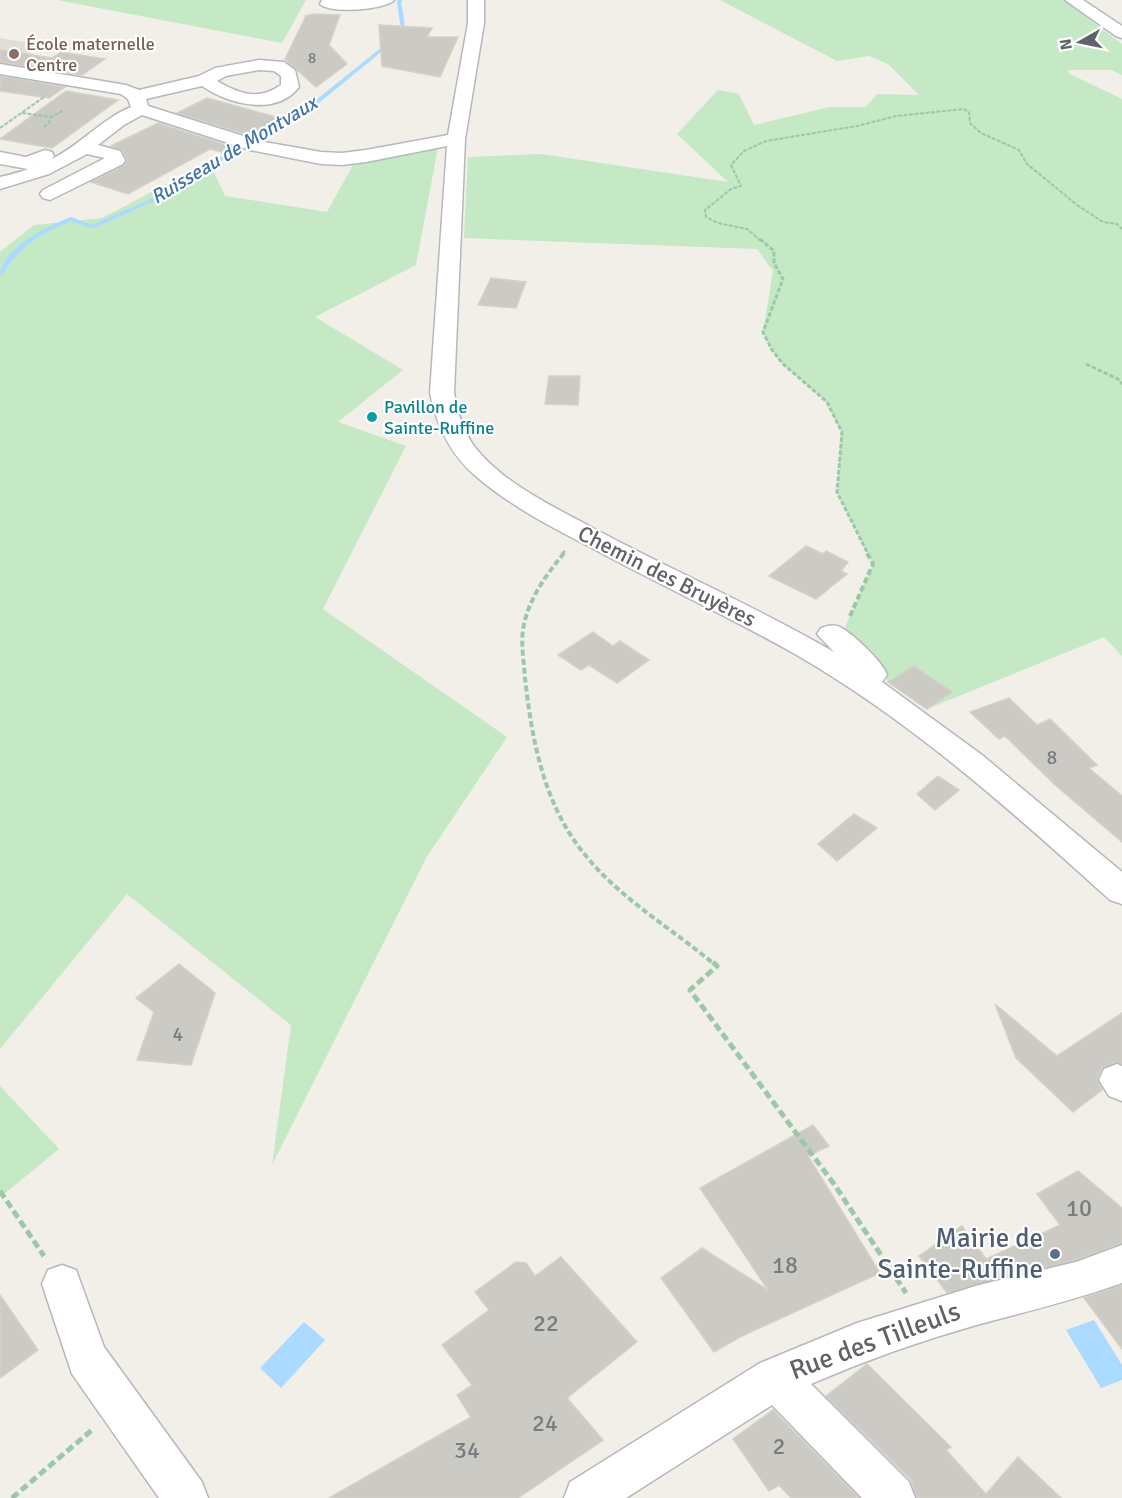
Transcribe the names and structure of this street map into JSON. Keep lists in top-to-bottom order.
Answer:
{
  "streets": {
    "street": ["Chemin des Bruyères", "Rue des Tilleuls"]
  },
  "water": ["Ruisseau de Montvaux"],
  "places": ["École maternelle Centre", "Pavillon de Sainte-Ruffine", "Mairie de Sainte-Ruffine"],
  "house_numbers": [
    "8",
    "8",
    "4",
    "10",
    "18",
    "22",
    "24",
    "2",
    "34"
  ],
  "north": "left"
}
